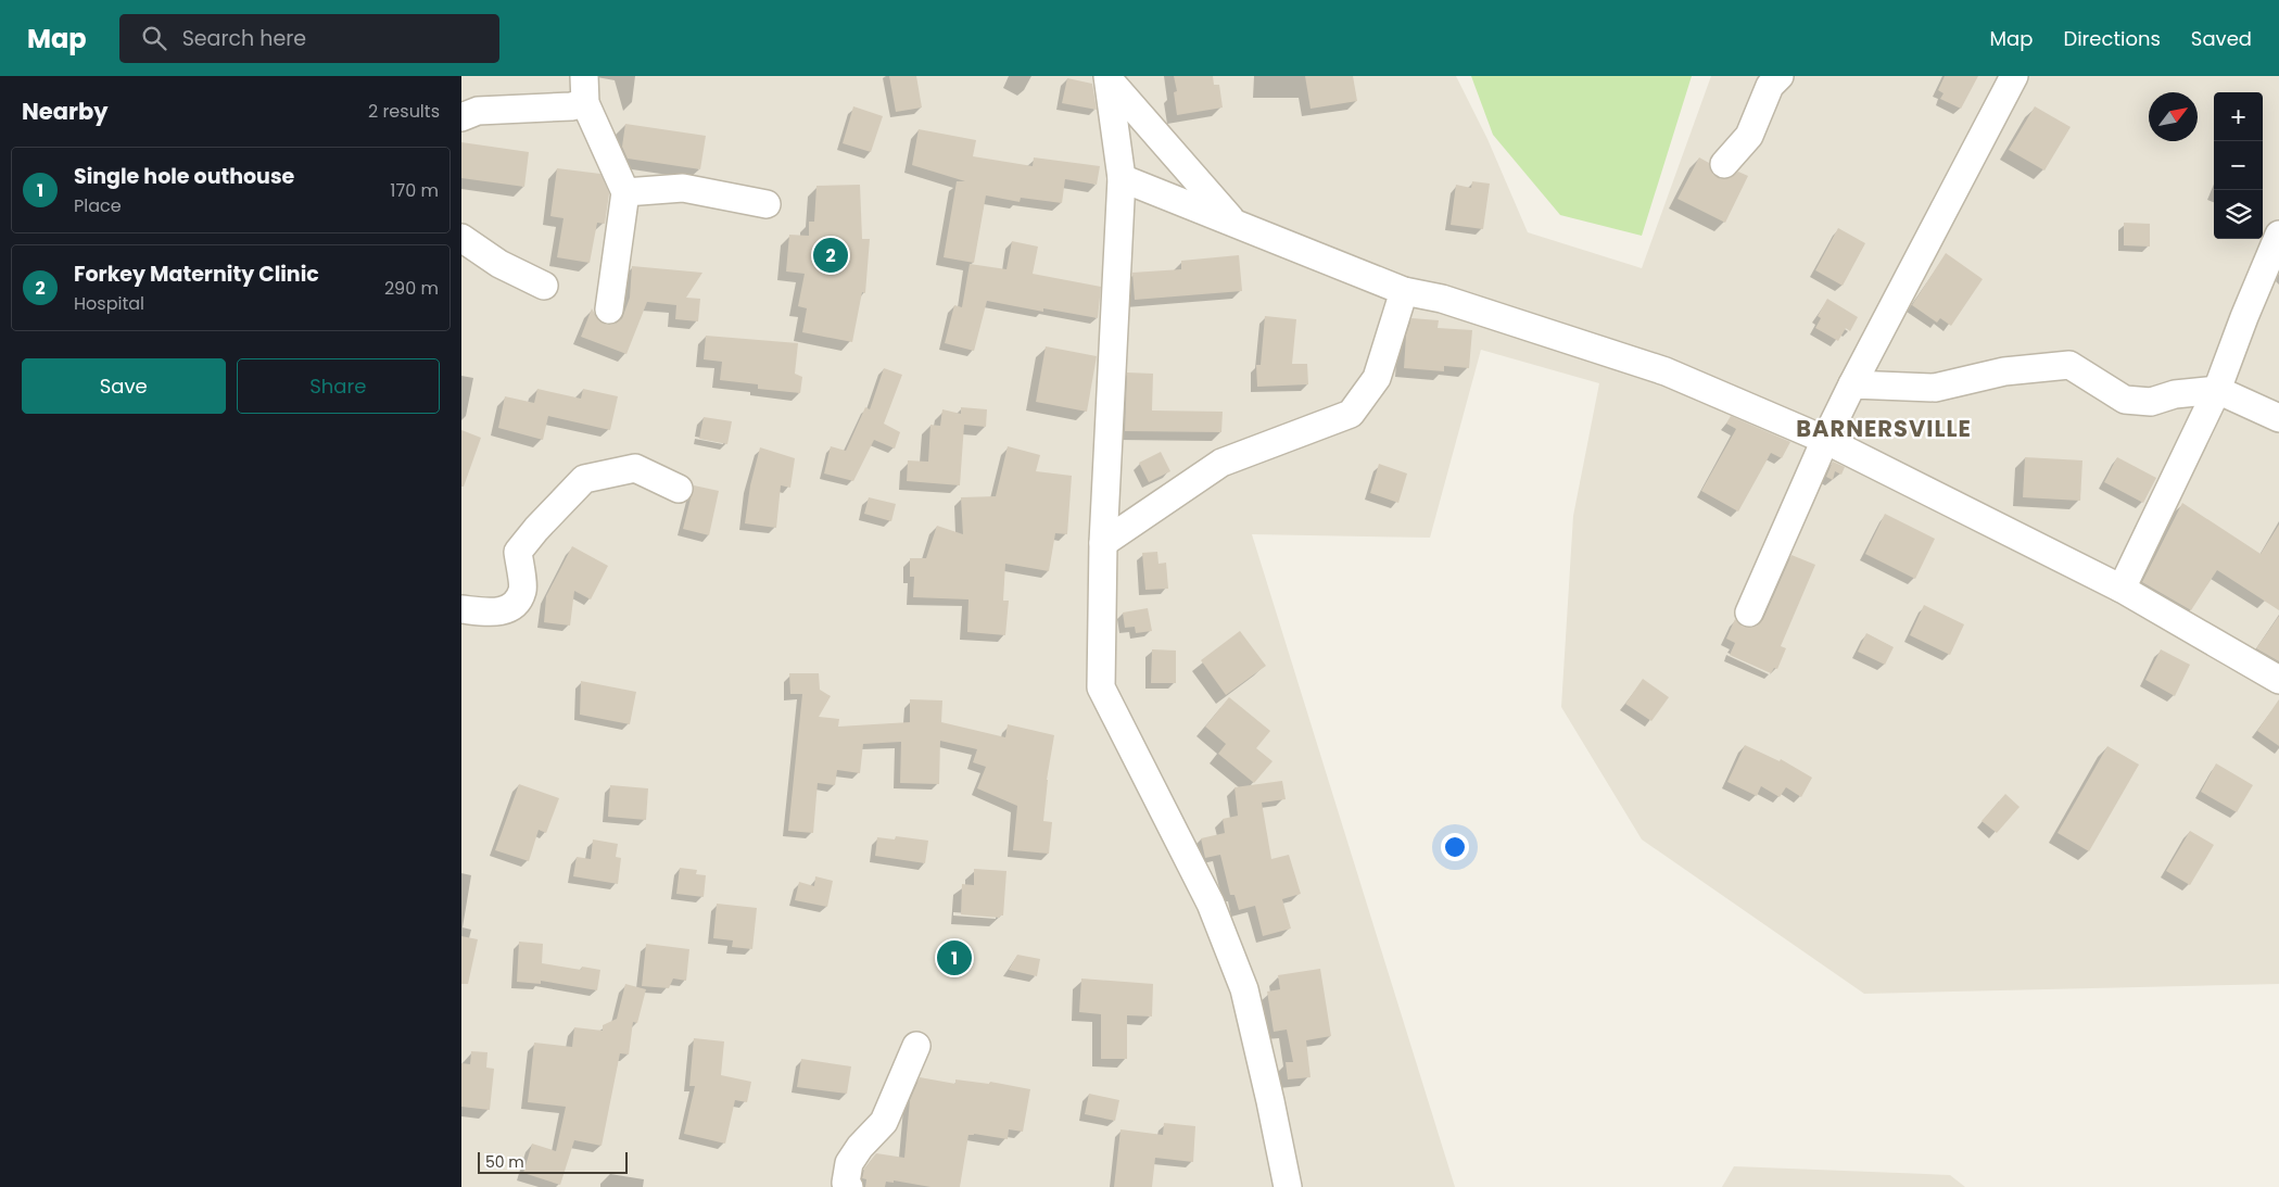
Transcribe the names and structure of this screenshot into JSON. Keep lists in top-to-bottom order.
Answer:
{
  "districts": ["BARNERSVILLE"],
  "scale_bar": "50 m",
  "north": "top right",
  "page": {
    "header": "Map",
    "search": "Search here",
    "nav": ["Map", "Directions", "Saved"],
    "heading": ["Nearby", "2 results"],
    "map_buttons": ["+", "−"],
    "list": [
      {
        "mark": "1",
        "name": "Single hole outhouse",
        "note": "Place",
        "value": "170 m"
      },
      {
        "mark": "2",
        "name": "Forkey Maternity Clinic",
        "note": "Hospital",
        "value": "290 m"
      }
    ],
    "pins": ["2", "1"],
    "buttons": ["Save", "Share"],
    "scale": "50 m"
  }
}
